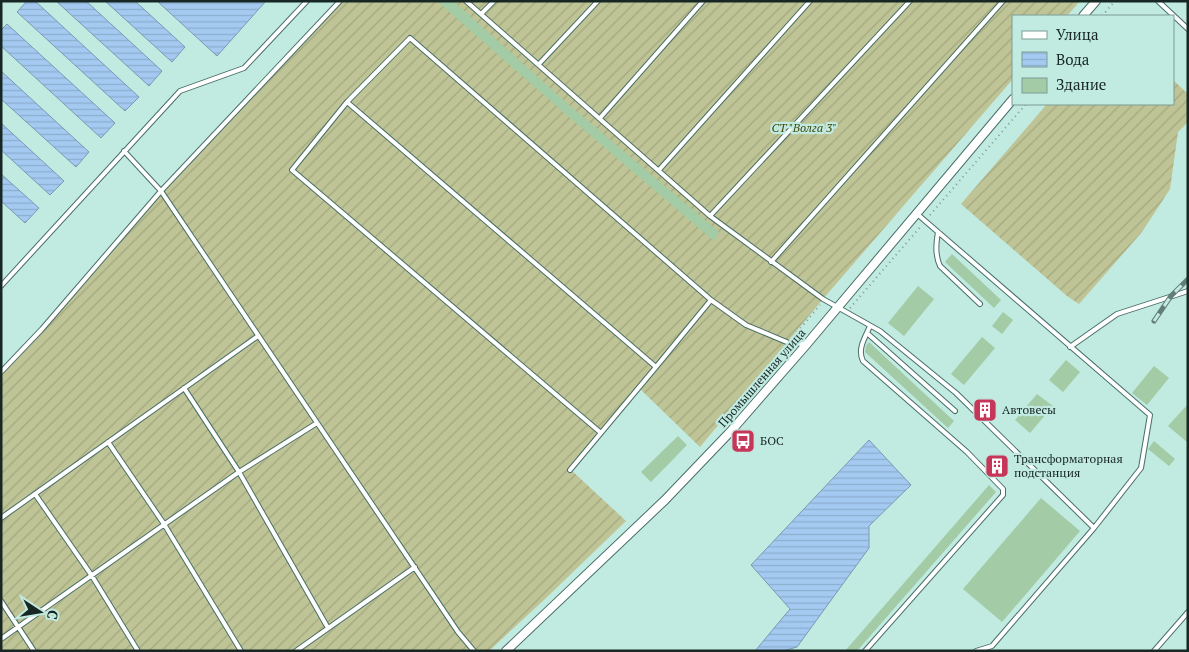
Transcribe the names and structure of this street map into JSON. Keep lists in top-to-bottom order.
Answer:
{
  "streets": {
    "street": ["Промышленная улица"]
  },
  "parks": ["СТ \"Волга 3\""],
  "places": {
    "building": ["Автовесы", "Трансформаторная подстанция"],
    "bus stop": ["БОС"]
  },
  "legend": ["Улица", "Вода", "Здание"],
  "north": "right"
}
